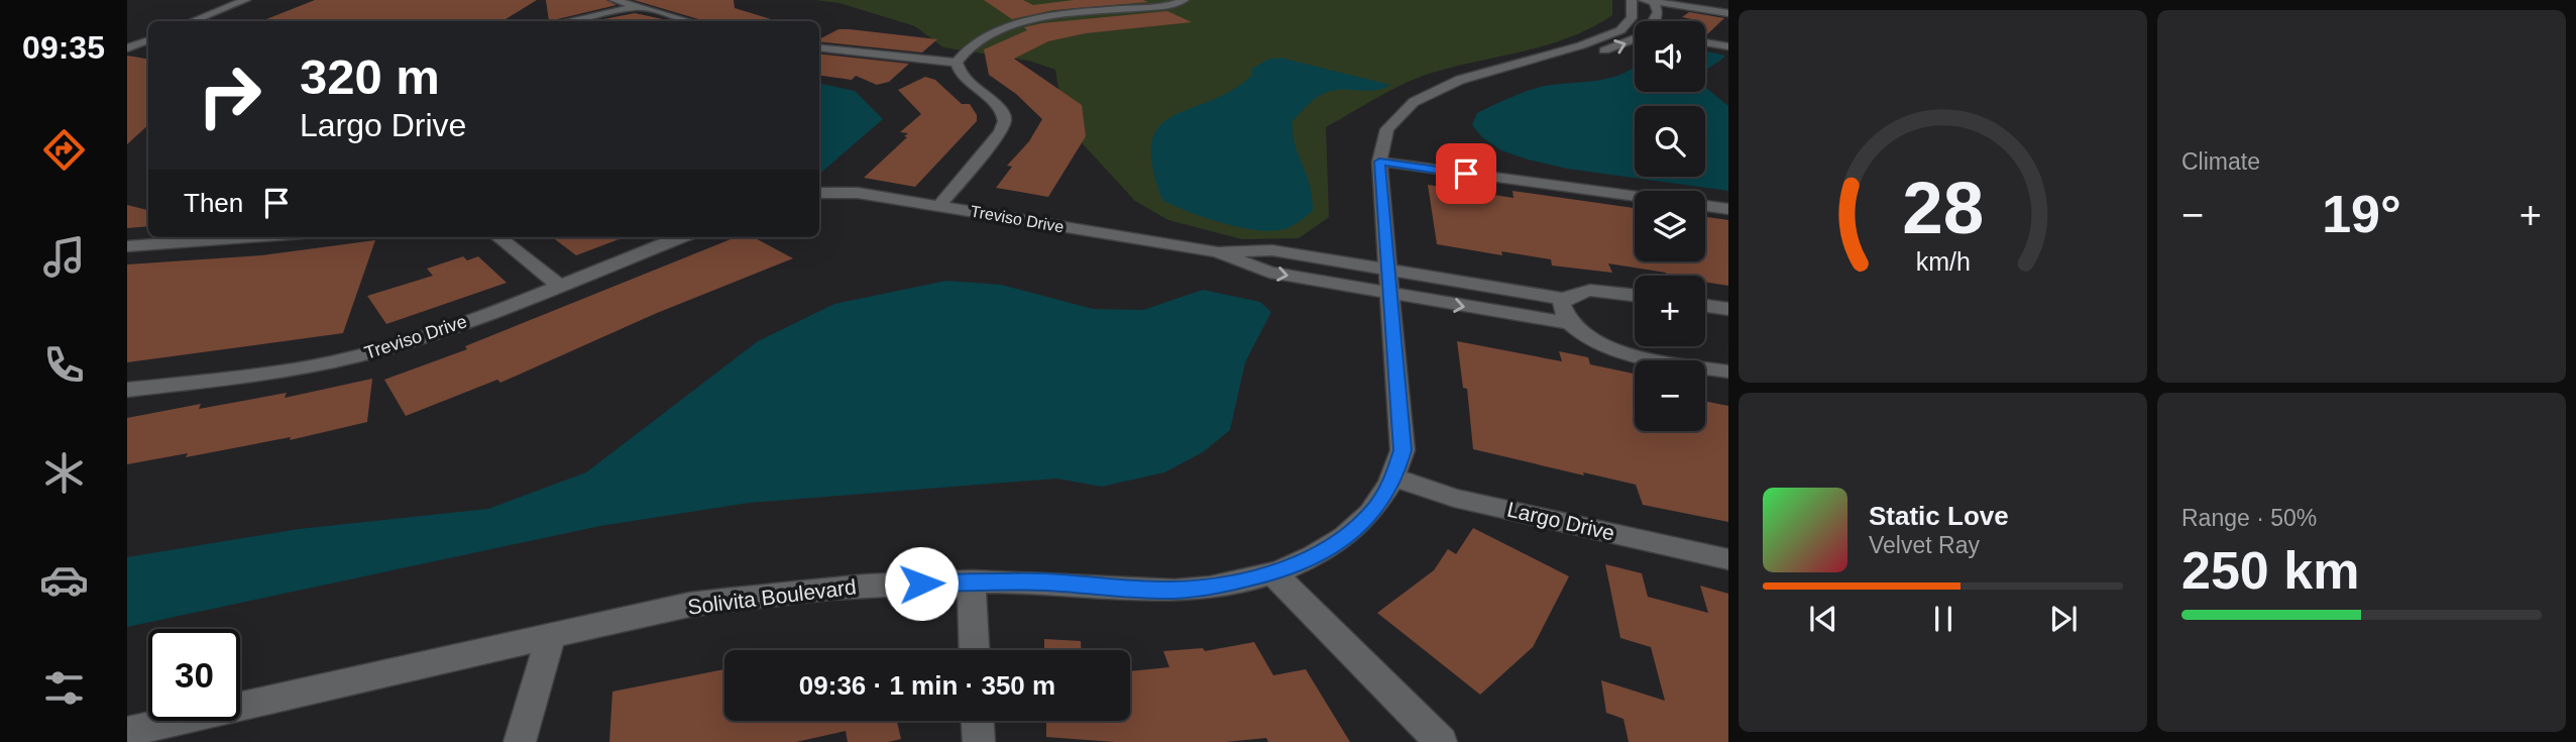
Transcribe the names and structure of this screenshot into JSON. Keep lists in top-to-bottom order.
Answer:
{
  "streets": {
    "street": ["Treviso Drive", "Largo Drive", "Solivita Boulevard"]
  },
  "crossings": [
    ["Treviso Drive", "Solivita Boulevard"],
    ["Largo Drive", "Solivita Boulevard"]
  ],
  "page": {
    "tabs": "09:35",
    "tile": [
      "Climate",
      ["Range · 50%", "250 km"]
    ],
    "map_buttons": ["+", "−"],
    "turn": ["320 m", "Largo Drive"],
    "then": "Then",
    "heat": ["−", "19°", "+"],
    "song": ["Static Love", "Velvet Ray"],
    "limit": "30",
    "trip": "09:36 · 1 min · 350 m",
    "gauge": ["28", "km/h"]
  }
}
